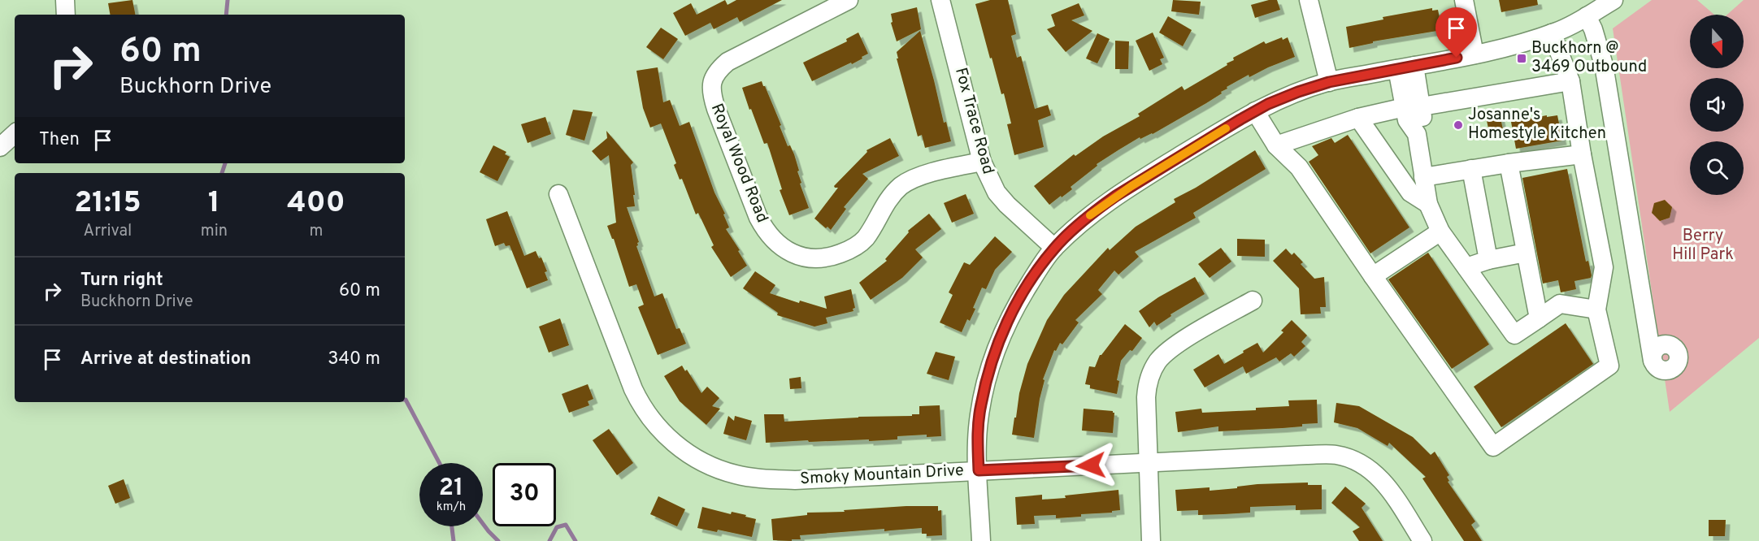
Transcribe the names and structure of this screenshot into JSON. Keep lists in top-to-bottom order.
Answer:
{
  "streets": {
    "street": ["Fox Trace Road", "Royal Wood Road", "Smoky Mountain Drive"]
  },
  "crossings": [
    ["Fox Trace Road", "Royal Wood Road"]
  ],
  "parks": ["Berry Hill Park"],
  "places": {
    "transit": ["Buckhorn @ 3469 Outbound"],
    "other": ["Josanne's Homestyle Kitchen"]
  },
  "north": "bottom",
  "page": {
    "turn": ["60 m", "Buckhorn Drive"],
    "then": "Then",
    "eta": [
      "21:15",
      "Arrival",
      "1",
      "min",
      "400",
      "m"
    ],
    "list": [
      {
        "name": "Turn right",
        "note": "Buckhorn Drive",
        "value": "60 m"
      },
      {
        "name": "Arrive at destination",
        "value": "340 m"
      }
    ],
    "speed": "21 km/h",
    "limit": "30"
  }
}
